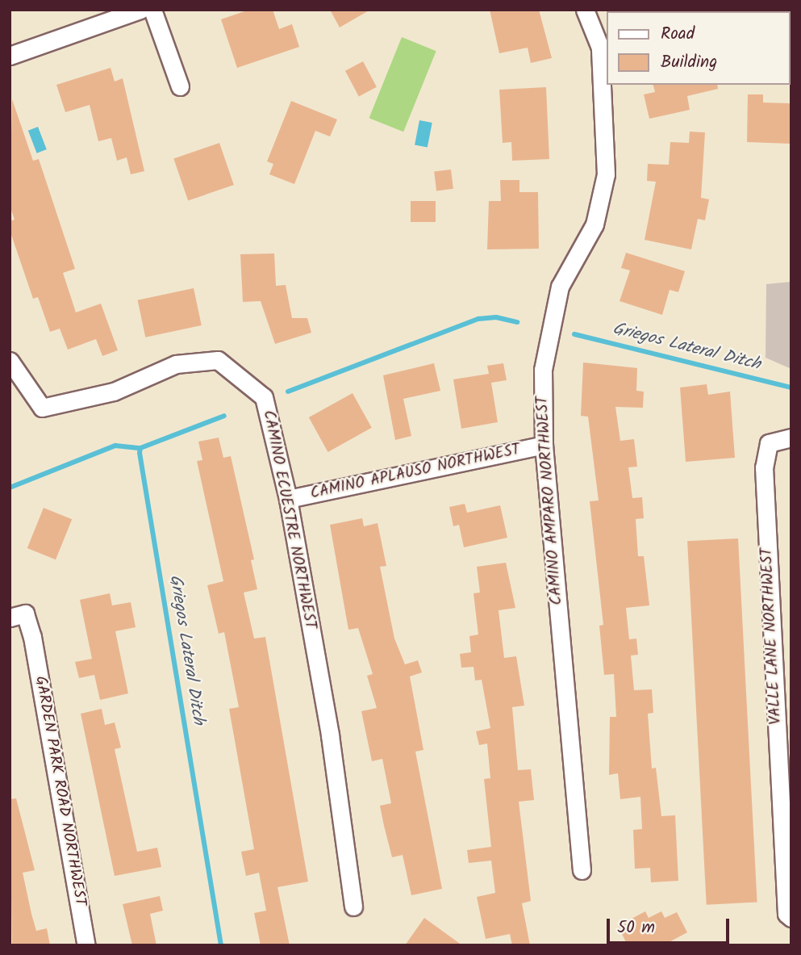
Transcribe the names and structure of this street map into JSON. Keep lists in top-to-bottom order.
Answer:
{
  "streets": {
    "street": [
      "CAMINO APLAUSO NORTHWEST",
      "CAMINO AMPARO NORTHWEST",
      "CAMINO ECUESTRE NORTHWEST",
      "VALLE LANE NORTHWEST",
      "GARDEN PARK ROAD NORTHWEST"
    ]
  },
  "crossings": [
    ["CAMINO APLAUSO NORTHWEST", "CAMINO AMPARO NORTHWEST"],
    ["CAMINO APLAUSO NORTHWEST", "CAMINO ECUESTRE NORTHWEST"]
  ],
  "water": ["Griegos Lateral Ditch"],
  "legend": ["Road", "Building"],
  "scale_bar": "50 m"
}
